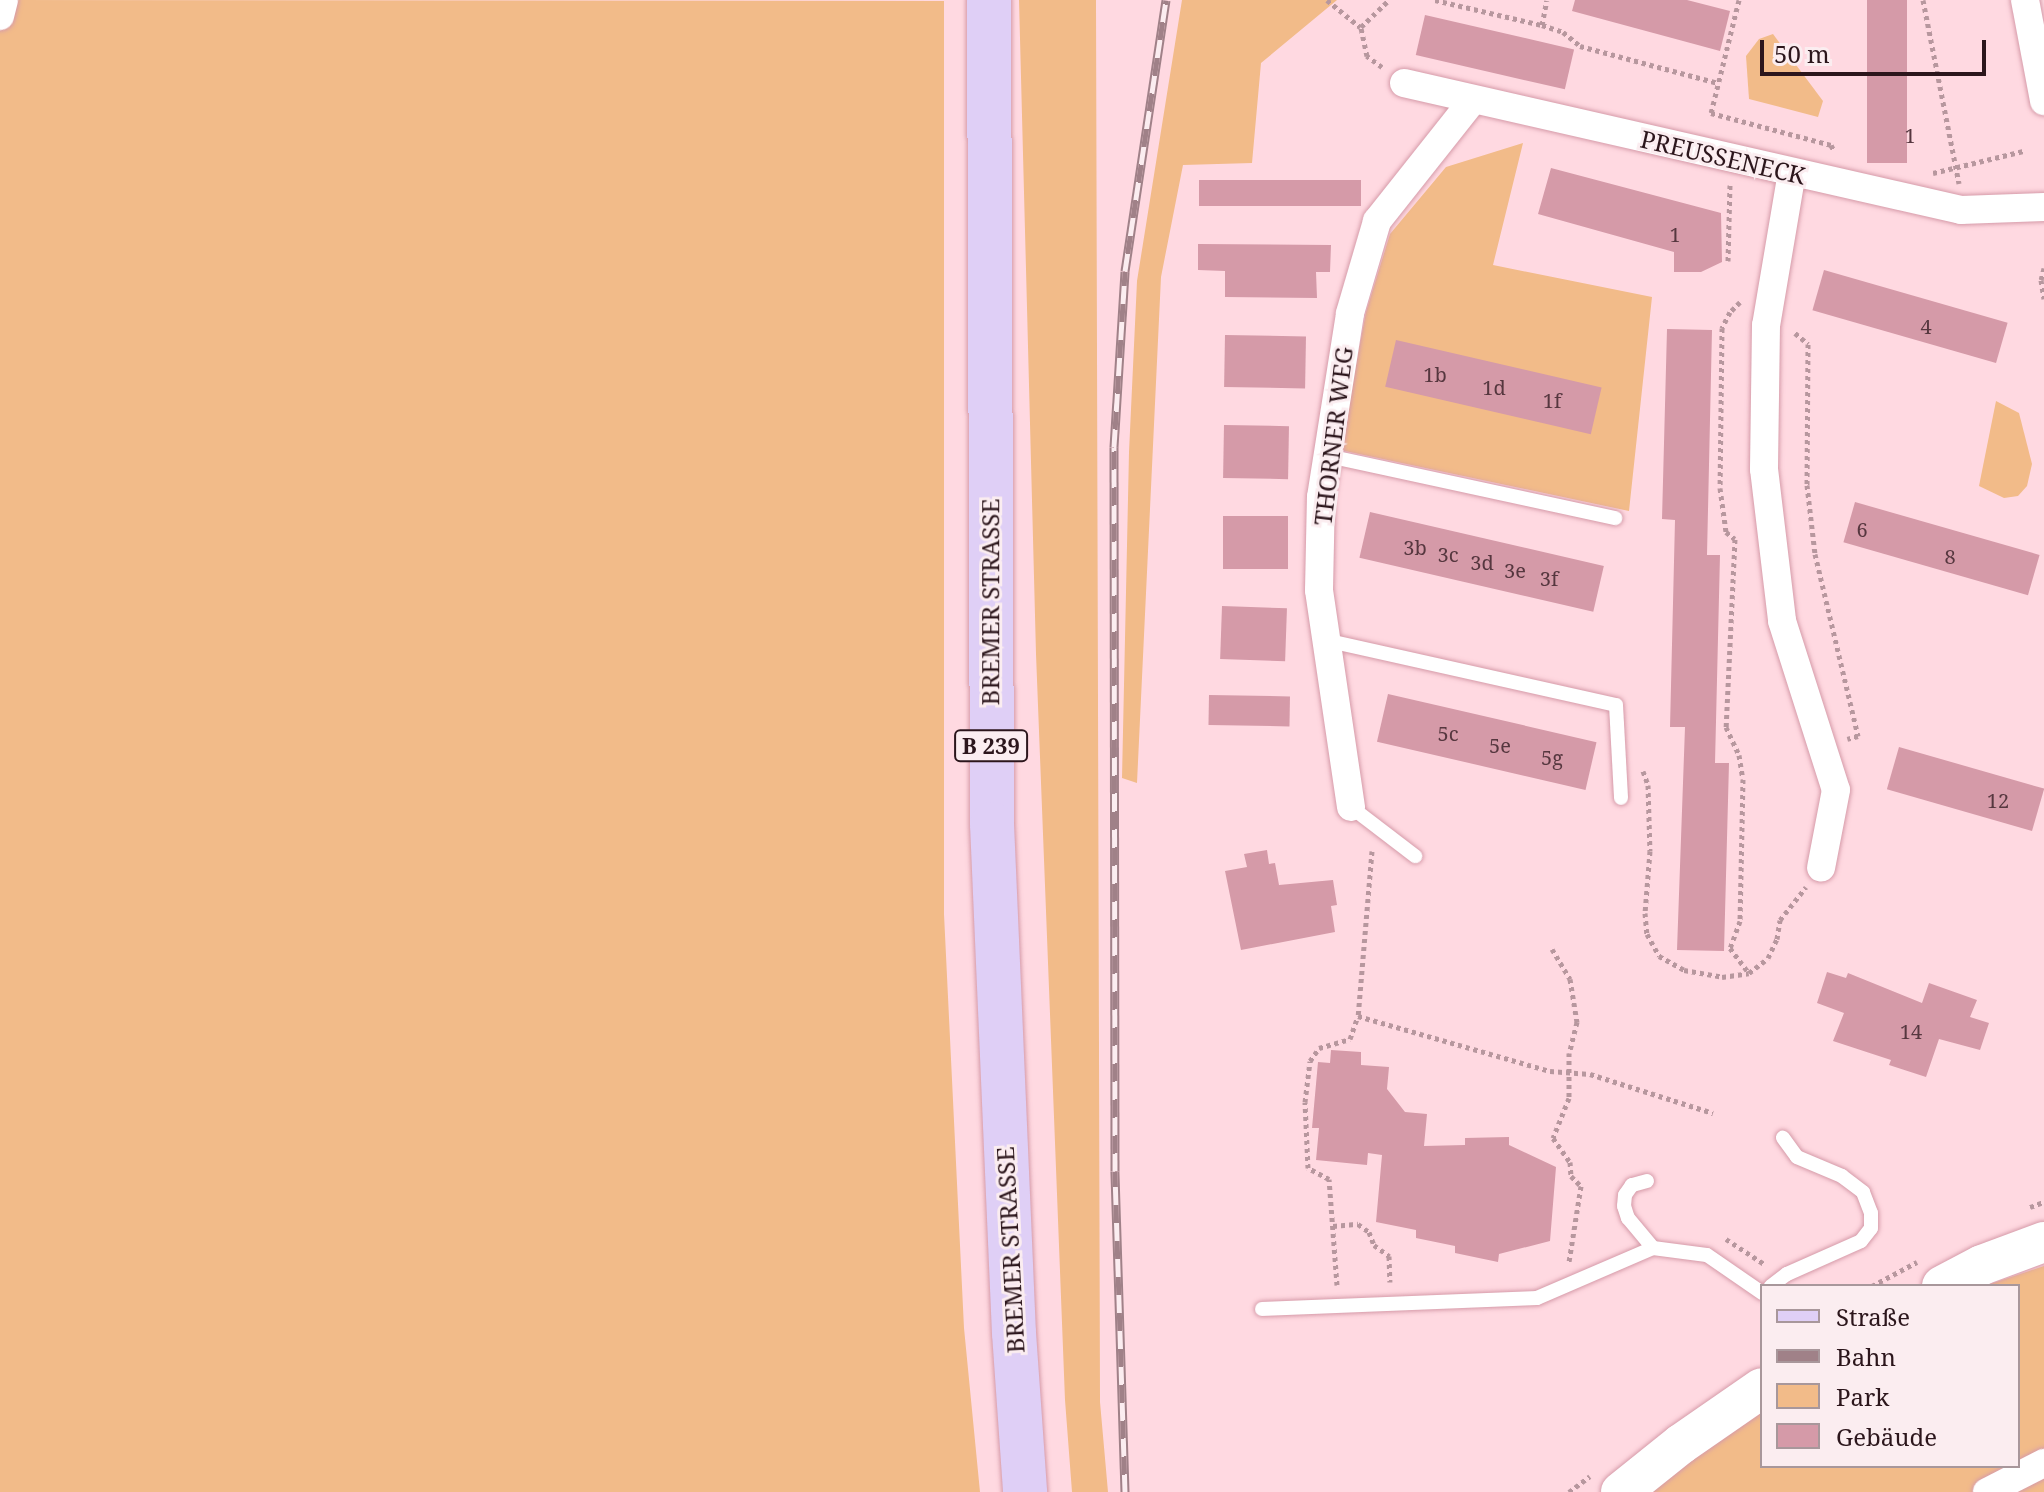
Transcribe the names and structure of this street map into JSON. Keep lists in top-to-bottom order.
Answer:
{
  "streets": {
    "main road": ["BREMER STRASSE", "B 239"],
    "street": ["PREUSSENECK", "THORNER WEG"]
  },
  "crossings": [
    ["PREUSSENECK", "THORNER WEG"]
  ],
  "house_numbers": [
    "1",
    "1",
    "4",
    "1b",
    "1d",
    "1f",
    "6",
    "3b",
    "3c",
    "8",
    "3d",
    "3e",
    "3f",
    "5c",
    "5e",
    "5g",
    "12",
    "14"
  ],
  "legend": [
    "Straße",
    "Bahn",
    "Park",
    "Gebäude"
  ],
  "scale_bar": "50 m"
}
